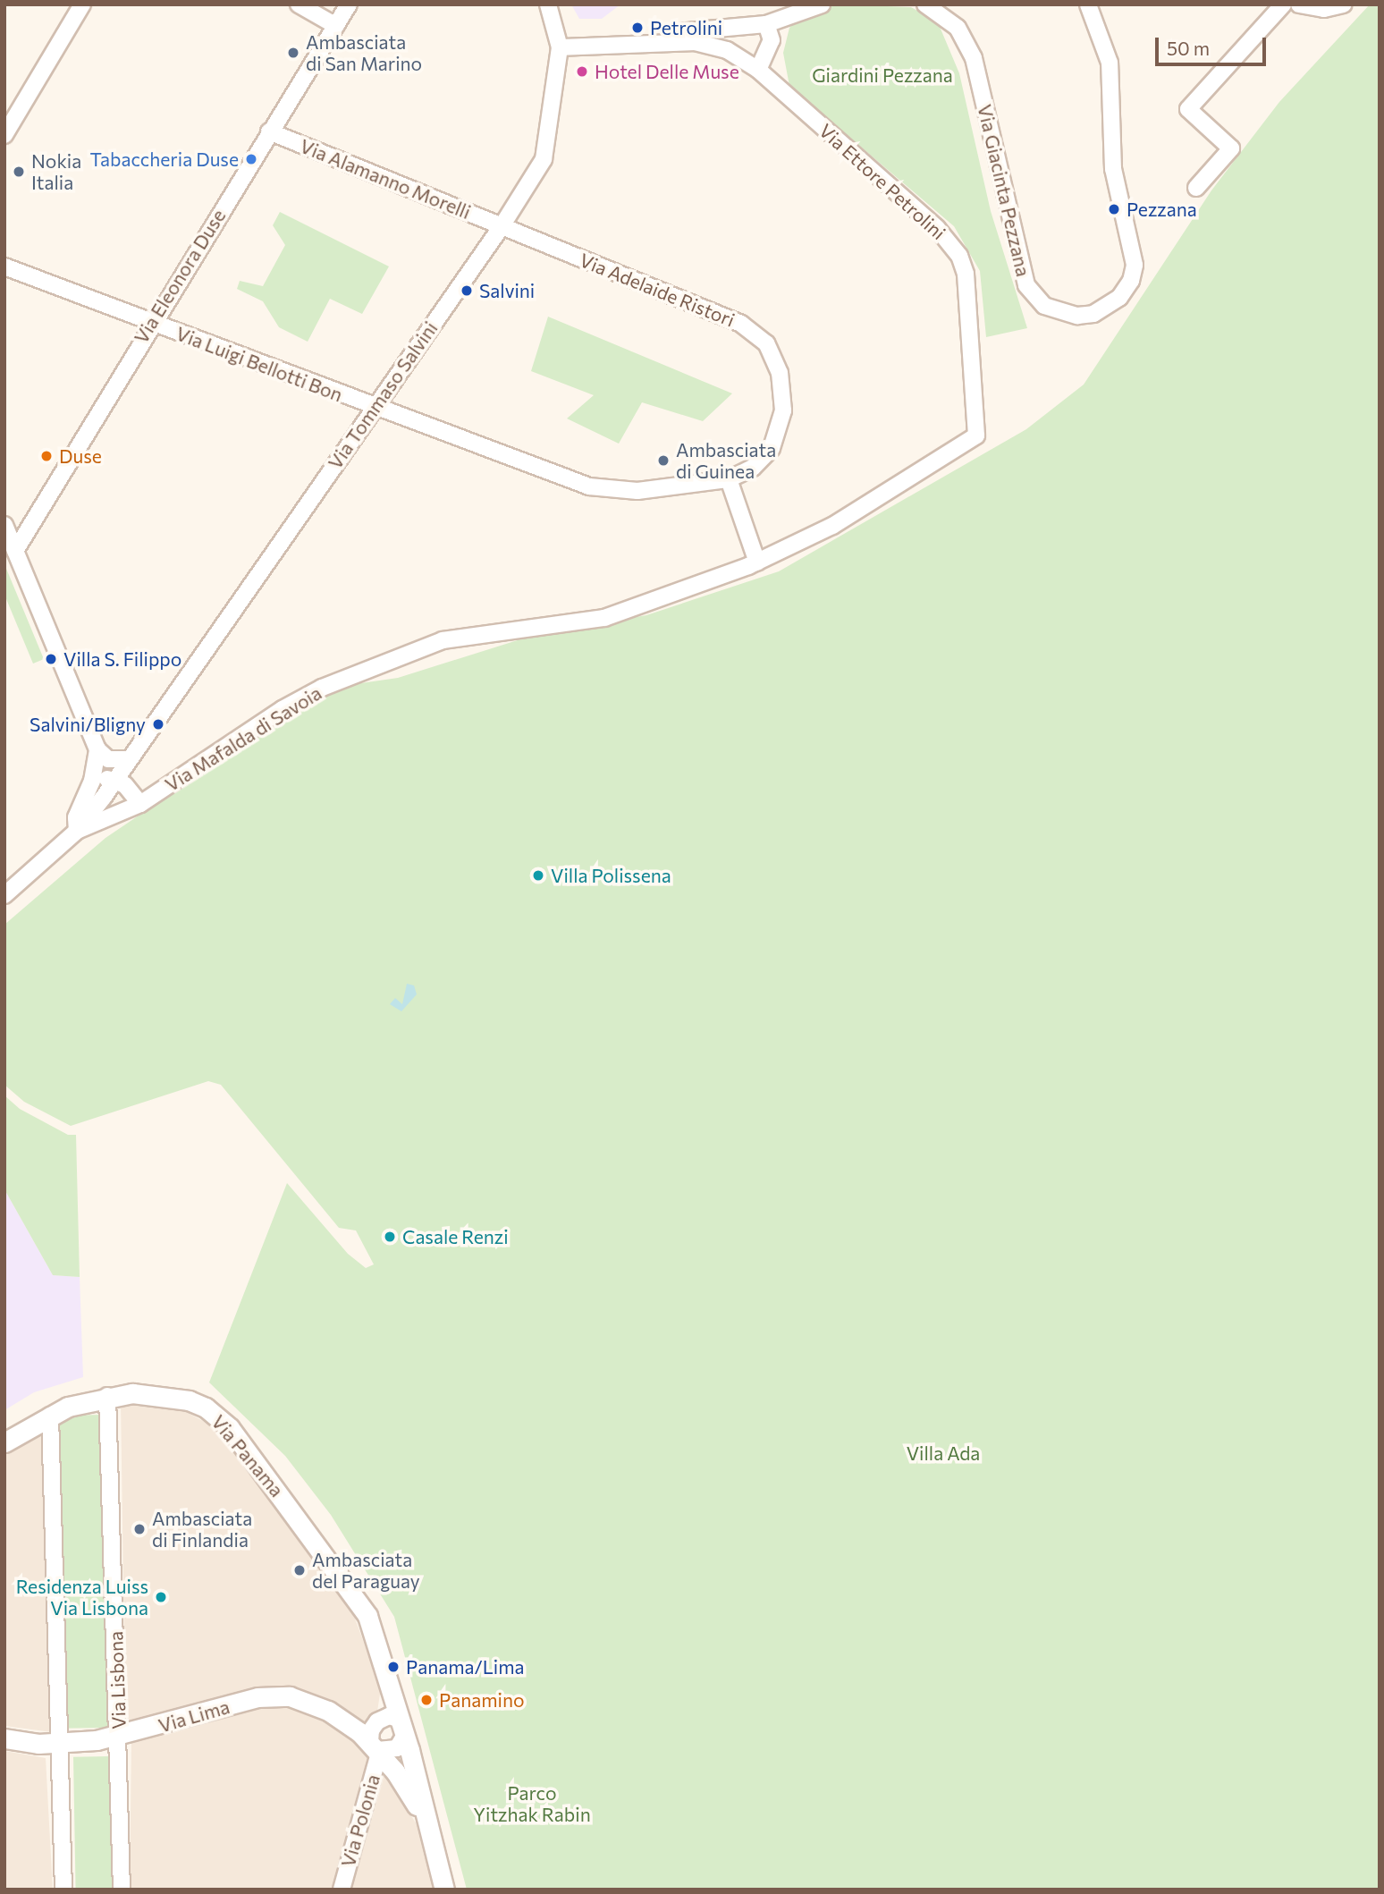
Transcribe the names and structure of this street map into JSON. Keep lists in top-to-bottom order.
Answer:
{
  "streets": {
    "street": [
      "Via Alamanno Morelli",
      "Via Ettore Petrolini",
      "Via Giacinta Pezzana",
      "Via Eleonora Duse",
      "Via Adelaide Ristori",
      "Via Luigi Bellotti Bon",
      "Via Tommaso Salvini",
      "Via Mafalda di Savoia",
      "Via Panama",
      "Via Lisbona",
      "Via Lima",
      "Via Polonia"
    ]
  },
  "crossings": [
    ["Via Alamanno Morelli", "Via Eleonora Duse"],
    ["Via Alamanno Morelli", "Via Adelaide Ristori"],
    ["Via Alamanno Morelli", "Via Tommaso Salvini"],
    ["Via Ettore Petrolini", "Via Mafalda di Savoia"],
    ["Via Eleonora Duse", "Via Luigi Bellotti Bon"],
    ["Via Adelaide Ristori", "Via Luigi Bellotti Bon"],
    ["Via Adelaide Ristori", "Via Tommaso Salvini"],
    ["Via Luigi Bellotti Bon", "Via Tommaso Salvini"],
    ["Via Tommaso Salvini", "Via Mafalda di Savoia"],
    ["Via Panama", "Via Lisbona"],
    ["Via Panama", "Via Lima"],
    ["Via Panama", "Via Polonia"],
    ["Via Lisbona", "Via Lima"],
    ["Via Lima", "Via Polonia"]
  ],
  "parks": ["Giardini Pezzana", "Villa Ada", "Parco Yitzhak Rabin"],
  "places": [
    "Petrolini",
    "Ambasciata di San Marino",
    "Hotel Delle Muse",
    "Tabaccheria Duse",
    "Nokia Italia",
    "Pezzana",
    "Salvini",
    "Duse",
    "Ambasciata di Guinea",
    "Villa S. Filippo",
    "Salvini/Bligny",
    "Villa Polissena",
    "Casale Renzi",
    "Ambasciata di Finlandia",
    "Ambasciata del Paraguay",
    "Residenza Luiss Via Lisbona",
    "Panama/Lima",
    "Panamino"
  ],
  "scale_bar": "50 m"
}
